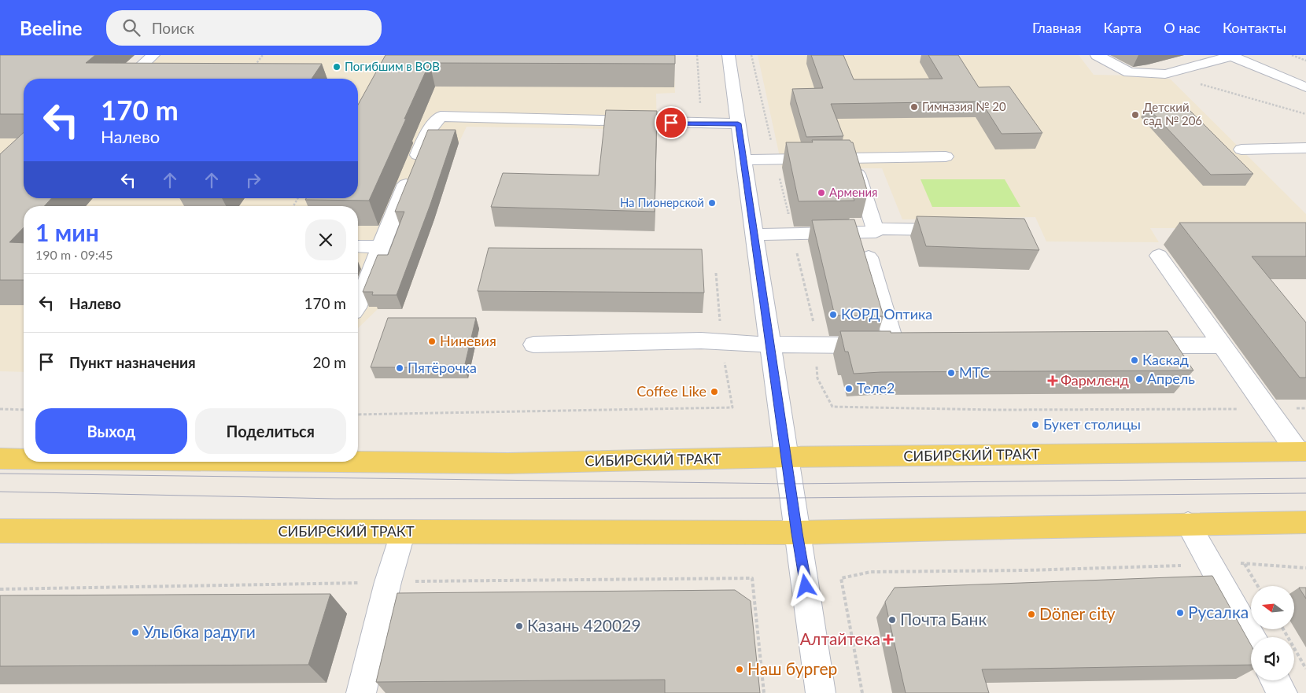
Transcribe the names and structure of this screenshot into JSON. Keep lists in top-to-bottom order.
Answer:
{
  "streets": {
    "main road": ["СИБИРСКИЙ ТРАКТ"]
  },
  "places": {
    "other": [
      "Погибшим в ВОВ",
      "Гимназия № 20",
      "Детский сад № 206",
      "Армения",
      "На Пионерской",
      "КОРД Оптика",
      "Ниневия",
      "Каскад",
      "Пятёрочка",
      "МТС",
      "Апрель",
      "Теле2",
      "Coffee Like",
      "Букет столицы",
      "Русалка",
      "Döner city",
      "Почта Банк",
      "Казань 420029",
      "Улыбка радуги",
      "Наш бургер"
    ],
    "health": ["Фармленд", "Алтайтека"]
  },
  "north": "left",
  "page": {
    "header": "Beeline",
    "search": "Поиск",
    "nav": [
      "Главная",
      "Карта",
      "О нас",
      "Контакты"
    ],
    "turn": ["170 m", "Налево"],
    "heading": ["1 мин", "190 m · 09:45"],
    "list": [
      {
        "name": "Налево",
        "value": "170 m"
      },
      {
        "name": "Пункт назначения",
        "value": "20 m"
      }
    ],
    "buttons": ["Выход", "Поделиться"]
  }
}
